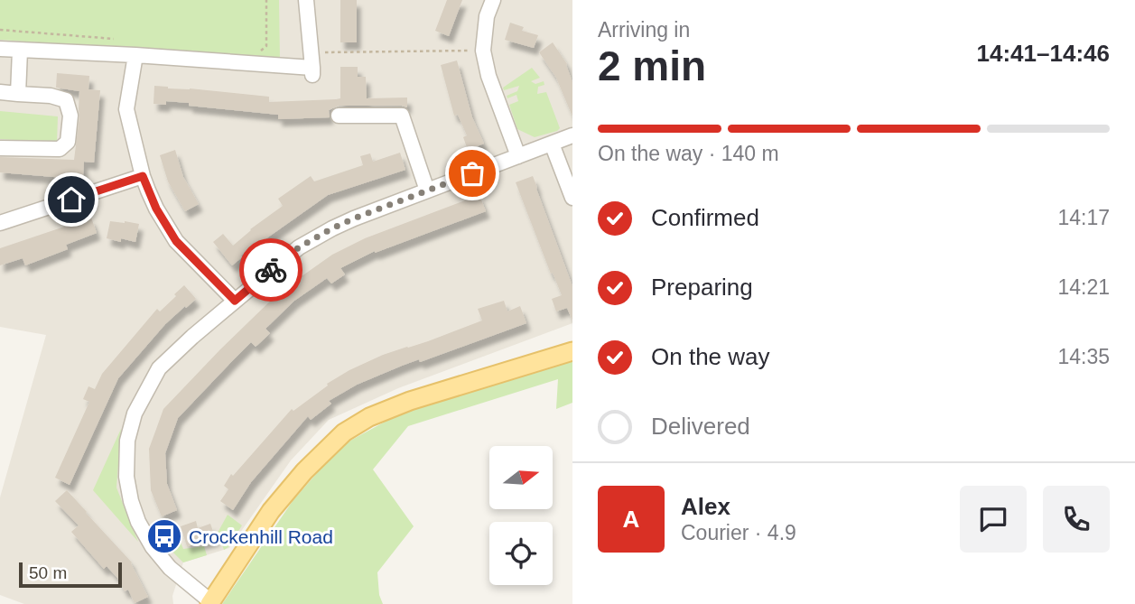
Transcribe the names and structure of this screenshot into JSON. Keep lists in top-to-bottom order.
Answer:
{
  "places": {
    "bus stop": ["Crockenhill Road"]
  },
  "scale_bar": "50 m",
  "north": "right",
  "page": {
    "heading": ["2 min", "Arriving in", "14:41–14:46"],
    "panel": ["Alex", "Courier · 4.9"],
    "bar": "On the way · 140 m",
    "list": [
      ["Confirmed", "14:17"],
      ["Preparing", "14:21"],
      ["On the way", "14:35"],
      "Delivered"
    ],
    "round": "A",
    "scale": "50 m"
  }
}
